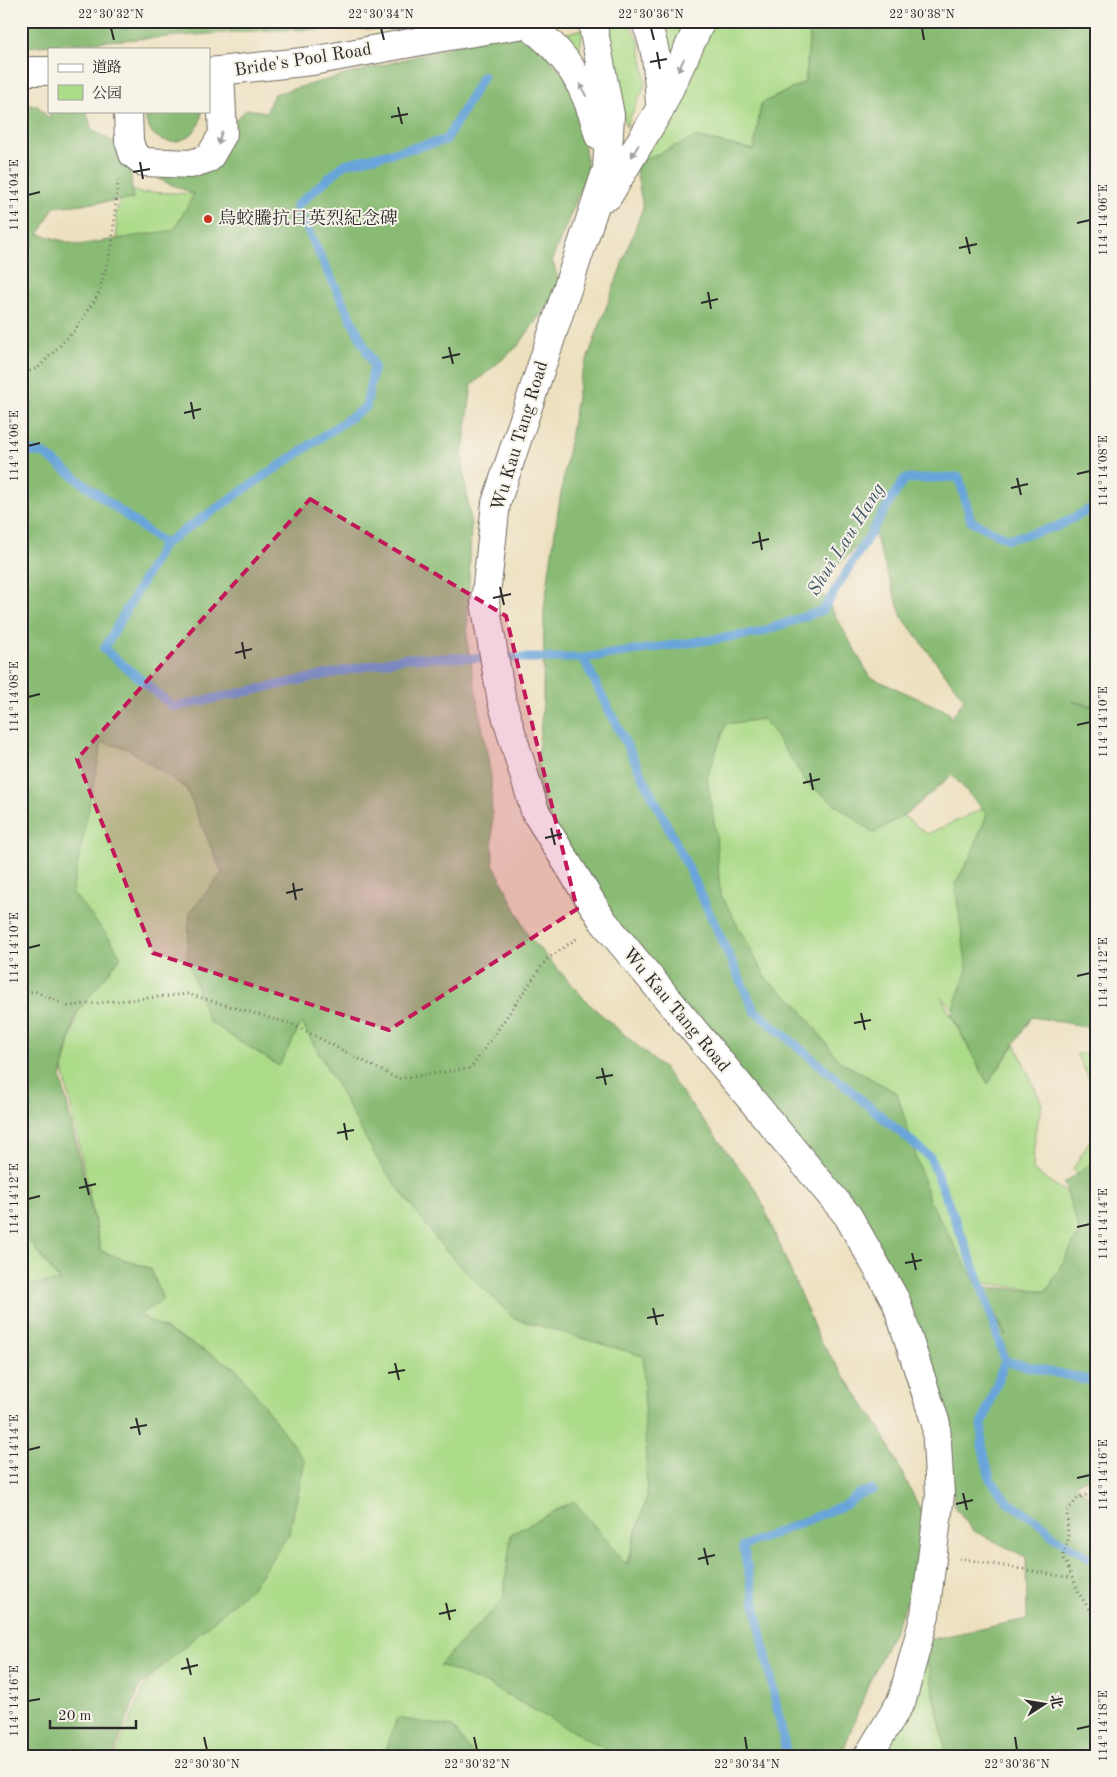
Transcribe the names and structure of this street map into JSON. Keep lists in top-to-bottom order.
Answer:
{
  "streets": {
    "street": ["Bride's Pool Road", "Wu Kau Tang Road"]
  },
  "water": ["Shui Lau Hang"],
  "places": ["烏蛟騰抗日英烈紀念碑"],
  "legend": ["道路", "公园"],
  "scale_bar": "20 m",
  "north": "right",
  "coordinates": [
    "22°30'32\"N",
    "22°30'34\"N",
    "22°30'36\"N",
    "22°30'38\"N",
    "114°14'04\"E",
    "114°14'06\"E",
    "114°14'08\"E",
    "114°14'10\"E",
    "114°14'12\"E",
    "114°14'14\"E",
    "114°14'16\"E",
    "114°14'18\"E",
    "22°30'30\"N"
  ]
}
